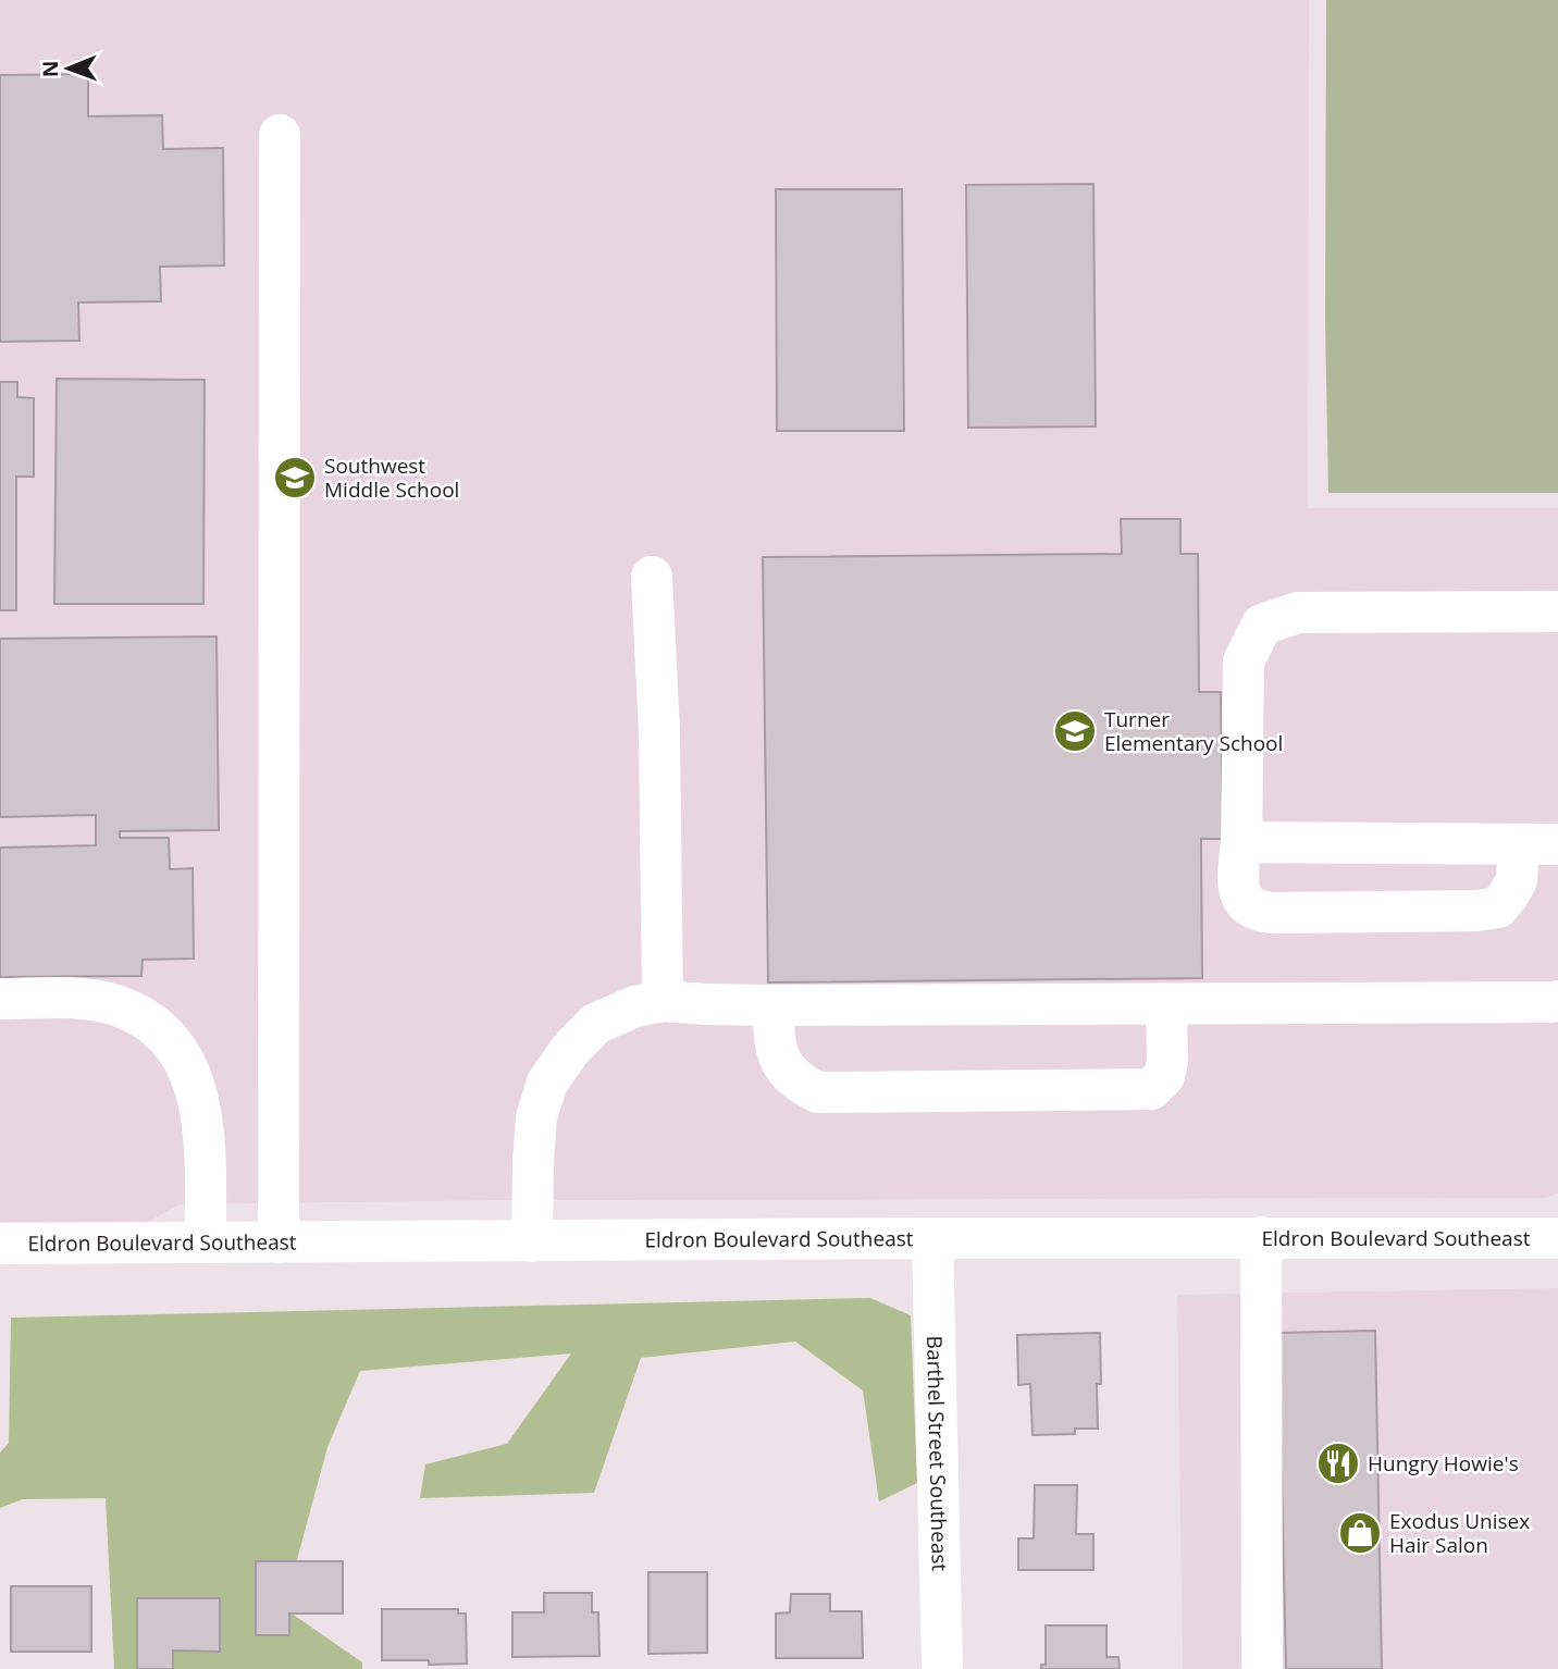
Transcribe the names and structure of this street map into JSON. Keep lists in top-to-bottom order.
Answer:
{
  "streets": {
    "street": ["Eldron Boulevard Southeast", "Barthel Street Southeast"]
  },
  "crossings": [
    ["Eldron Boulevard Southeast", "Barthel Street Southeast"]
  ],
  "places": {
    "school or university": ["Southwest Middle School", "Turner Elementary School"],
    "restaurant": ["Hungry Howie's"],
    "shop": ["Exodus Unisex Hair Salon"]
  },
  "north": "left"
}
